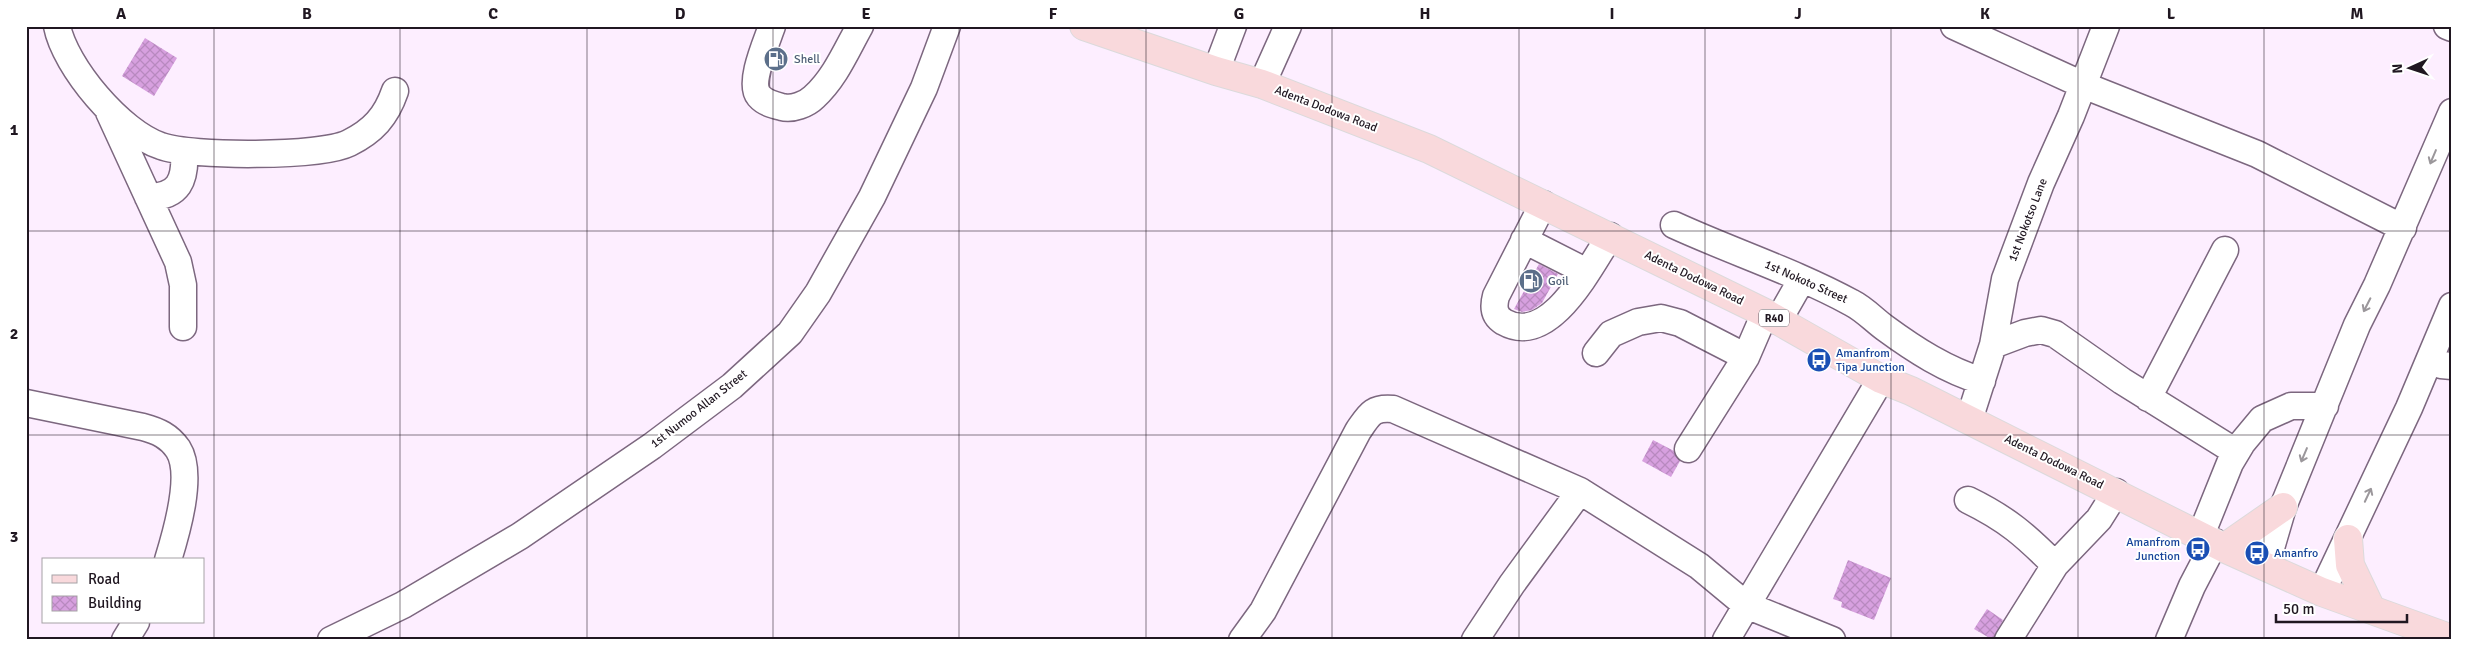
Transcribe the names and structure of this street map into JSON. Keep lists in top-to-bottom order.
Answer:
{
  "streets": {
    "main road": ["Adenta Dodowa Road", "R40"],
    "street": ["1st Nokotso Lane", "1st Nokoto Street", "1st Numoo Allan Street"]
  },
  "crossings": [
    ["Adenta Dodowa Road", "1st Nokotso Lane"],
    ["1st Nokotso Lane", "1st Nokoto Street"]
  ],
  "places": {
    "fuel station": ["Shell", "Goil"],
    "bus stop": ["Amanfrom Tipa Junction", "Amanfrom Junction", "Amanfro"]
  },
  "legend": ["Road", "Building"],
  "scale_bar": "50 m",
  "north": "left",
  "grid": {
    "columns": [
      "A",
      "B",
      "C",
      "D",
      "E",
      "F",
      "G",
      "H",
      "I",
      "J",
      "K",
      "L",
      "M"
    ],
    "rows": ["1", "2", "3"]
  }
}
